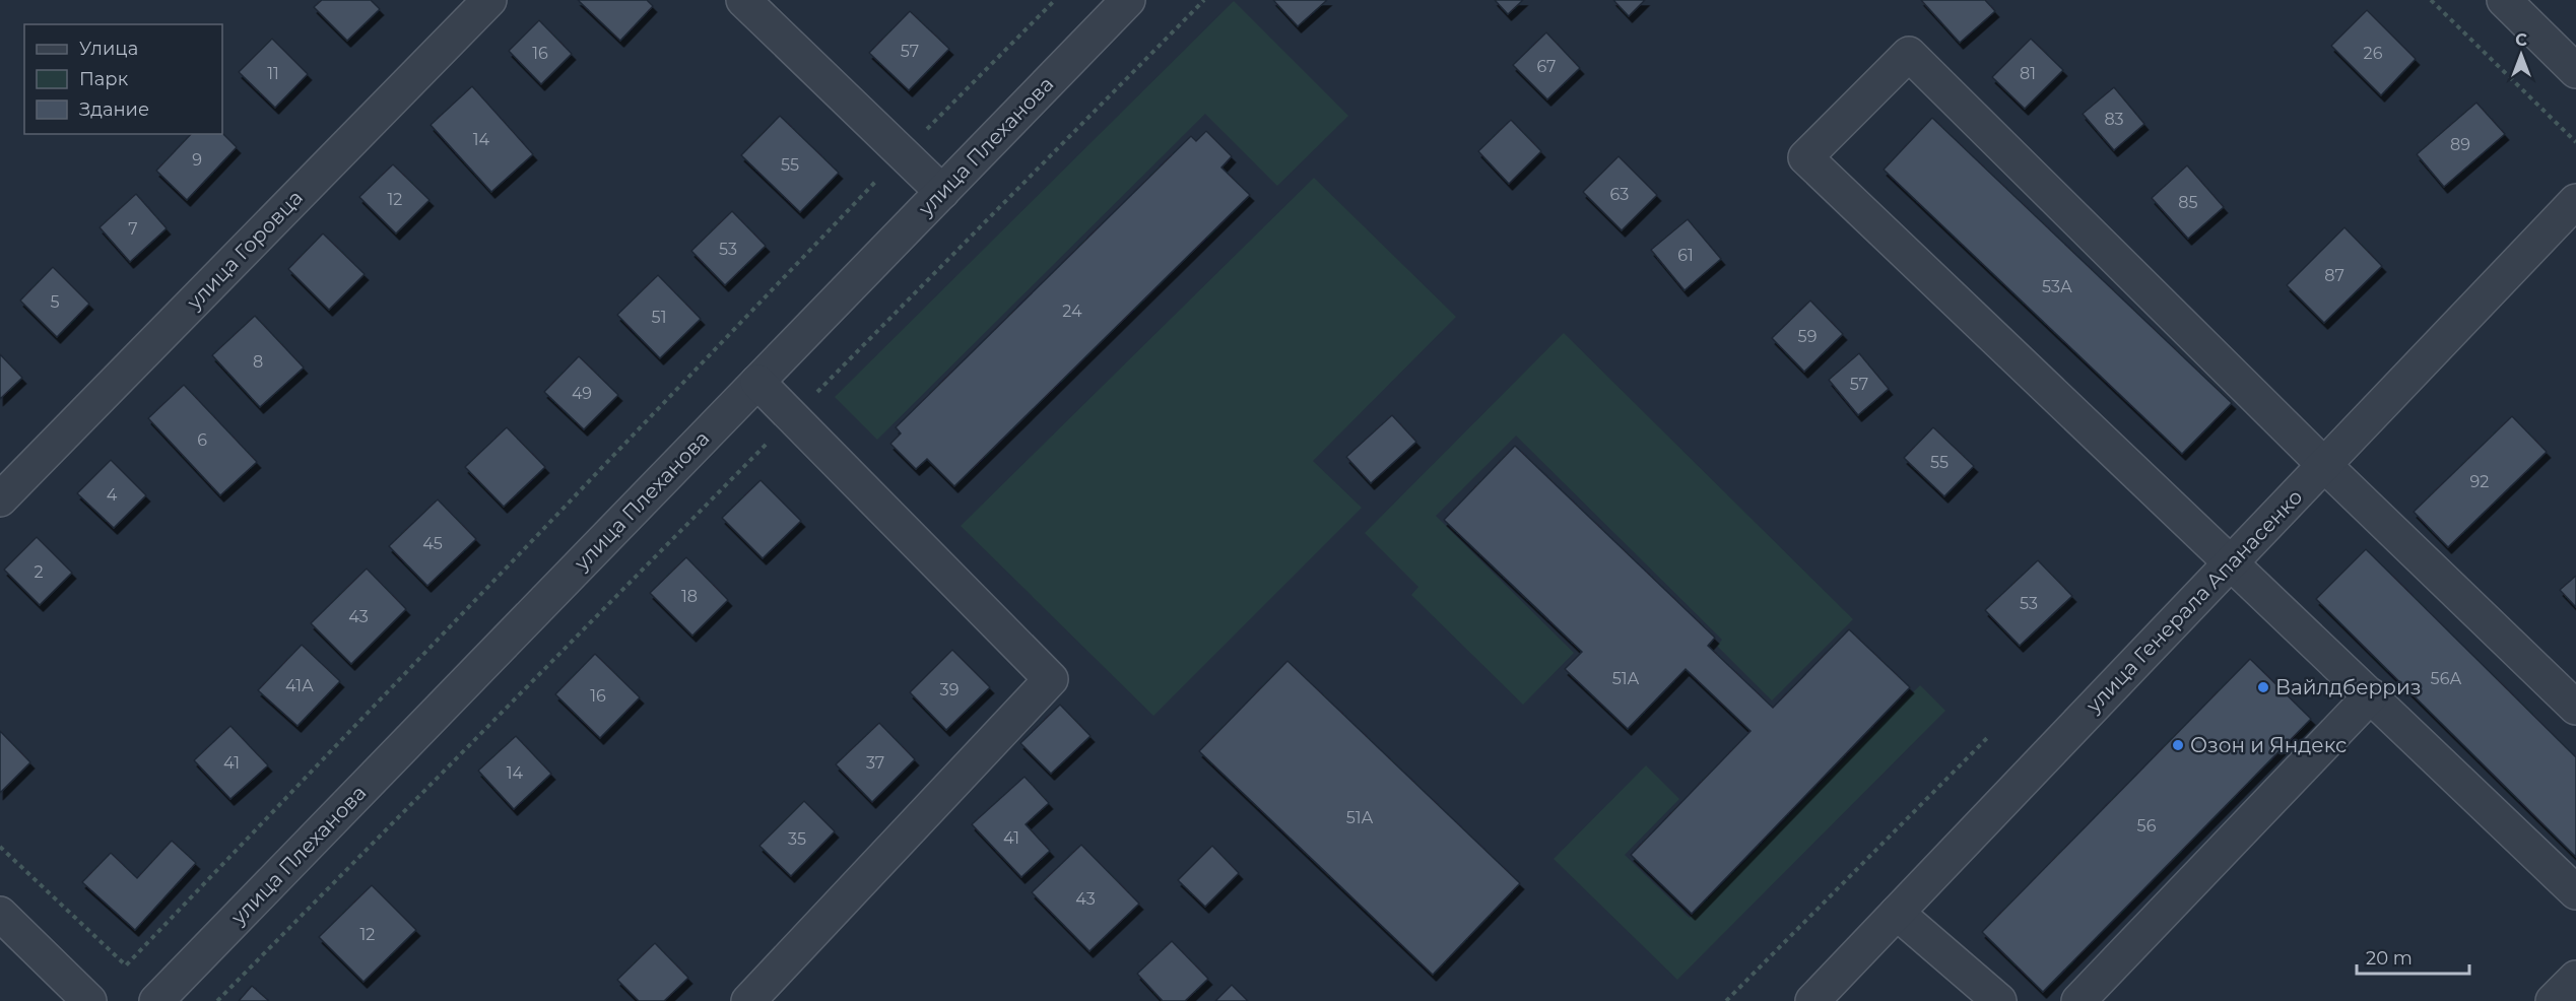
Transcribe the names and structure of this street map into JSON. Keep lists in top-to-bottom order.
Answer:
{
  "streets": {
    "street": ["улица Плеханова", "улица Горовца", "улица Генерала Апанасенко"]
  },
  "places": ["Вайлдберриз", "Озон и Яндекс"],
  "house_numbers": [
    "57",
    "16",
    "26",
    "67",
    "11",
    "81",
    "83",
    "14",
    "89",
    "9",
    "55",
    "63",
    "12",
    "85",
    "7",
    "53",
    "61",
    "87",
    "53А",
    "5",
    "24",
    "51",
    "59",
    "8",
    "57",
    "49",
    "6",
    "55",
    "92",
    "4",
    "45",
    "2",
    "18",
    "53",
    "43",
    "51А",
    "56А",
    "41А",
    "39",
    "16",
    "41",
    "37",
    "14",
    "51А",
    "56",
    "41",
    "35",
    "43",
    "12"
  ],
  "legend": ["Улица", "Парк", "Здание"],
  "scale_bar": "20 m",
  "north": "top"
}
